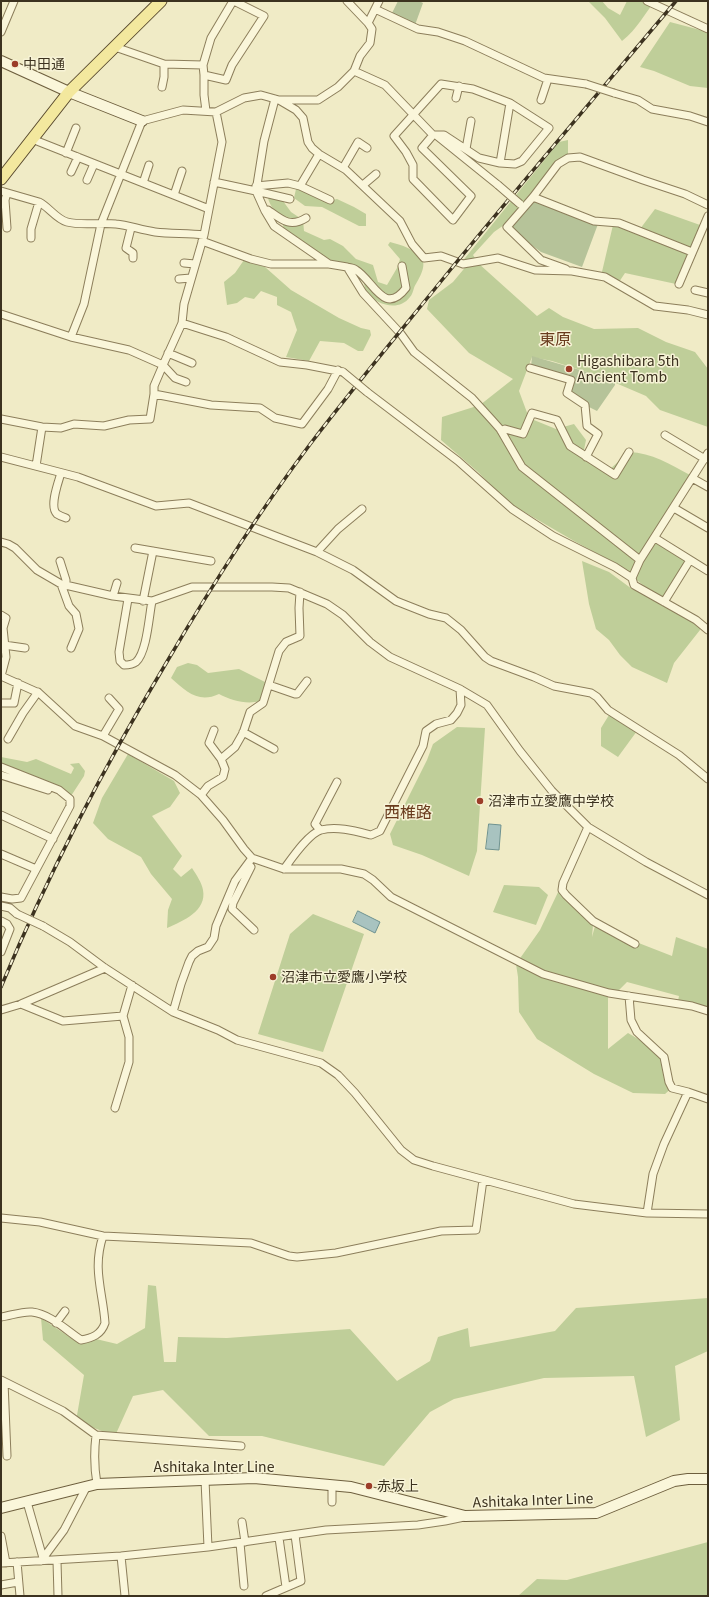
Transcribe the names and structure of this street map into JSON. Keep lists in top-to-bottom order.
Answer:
{
  "streets": {
    "main road": ["Ashitaka Inter Line"]
  },
  "districts": ["東原", "西椎路"],
  "places": [
    "中田通",
    "Higashibara 5th Ancient Tomb",
    "沼津市立愛鷹中学校",
    "沼津市立愛鷹小学校",
    "赤坂上"
  ]
}
